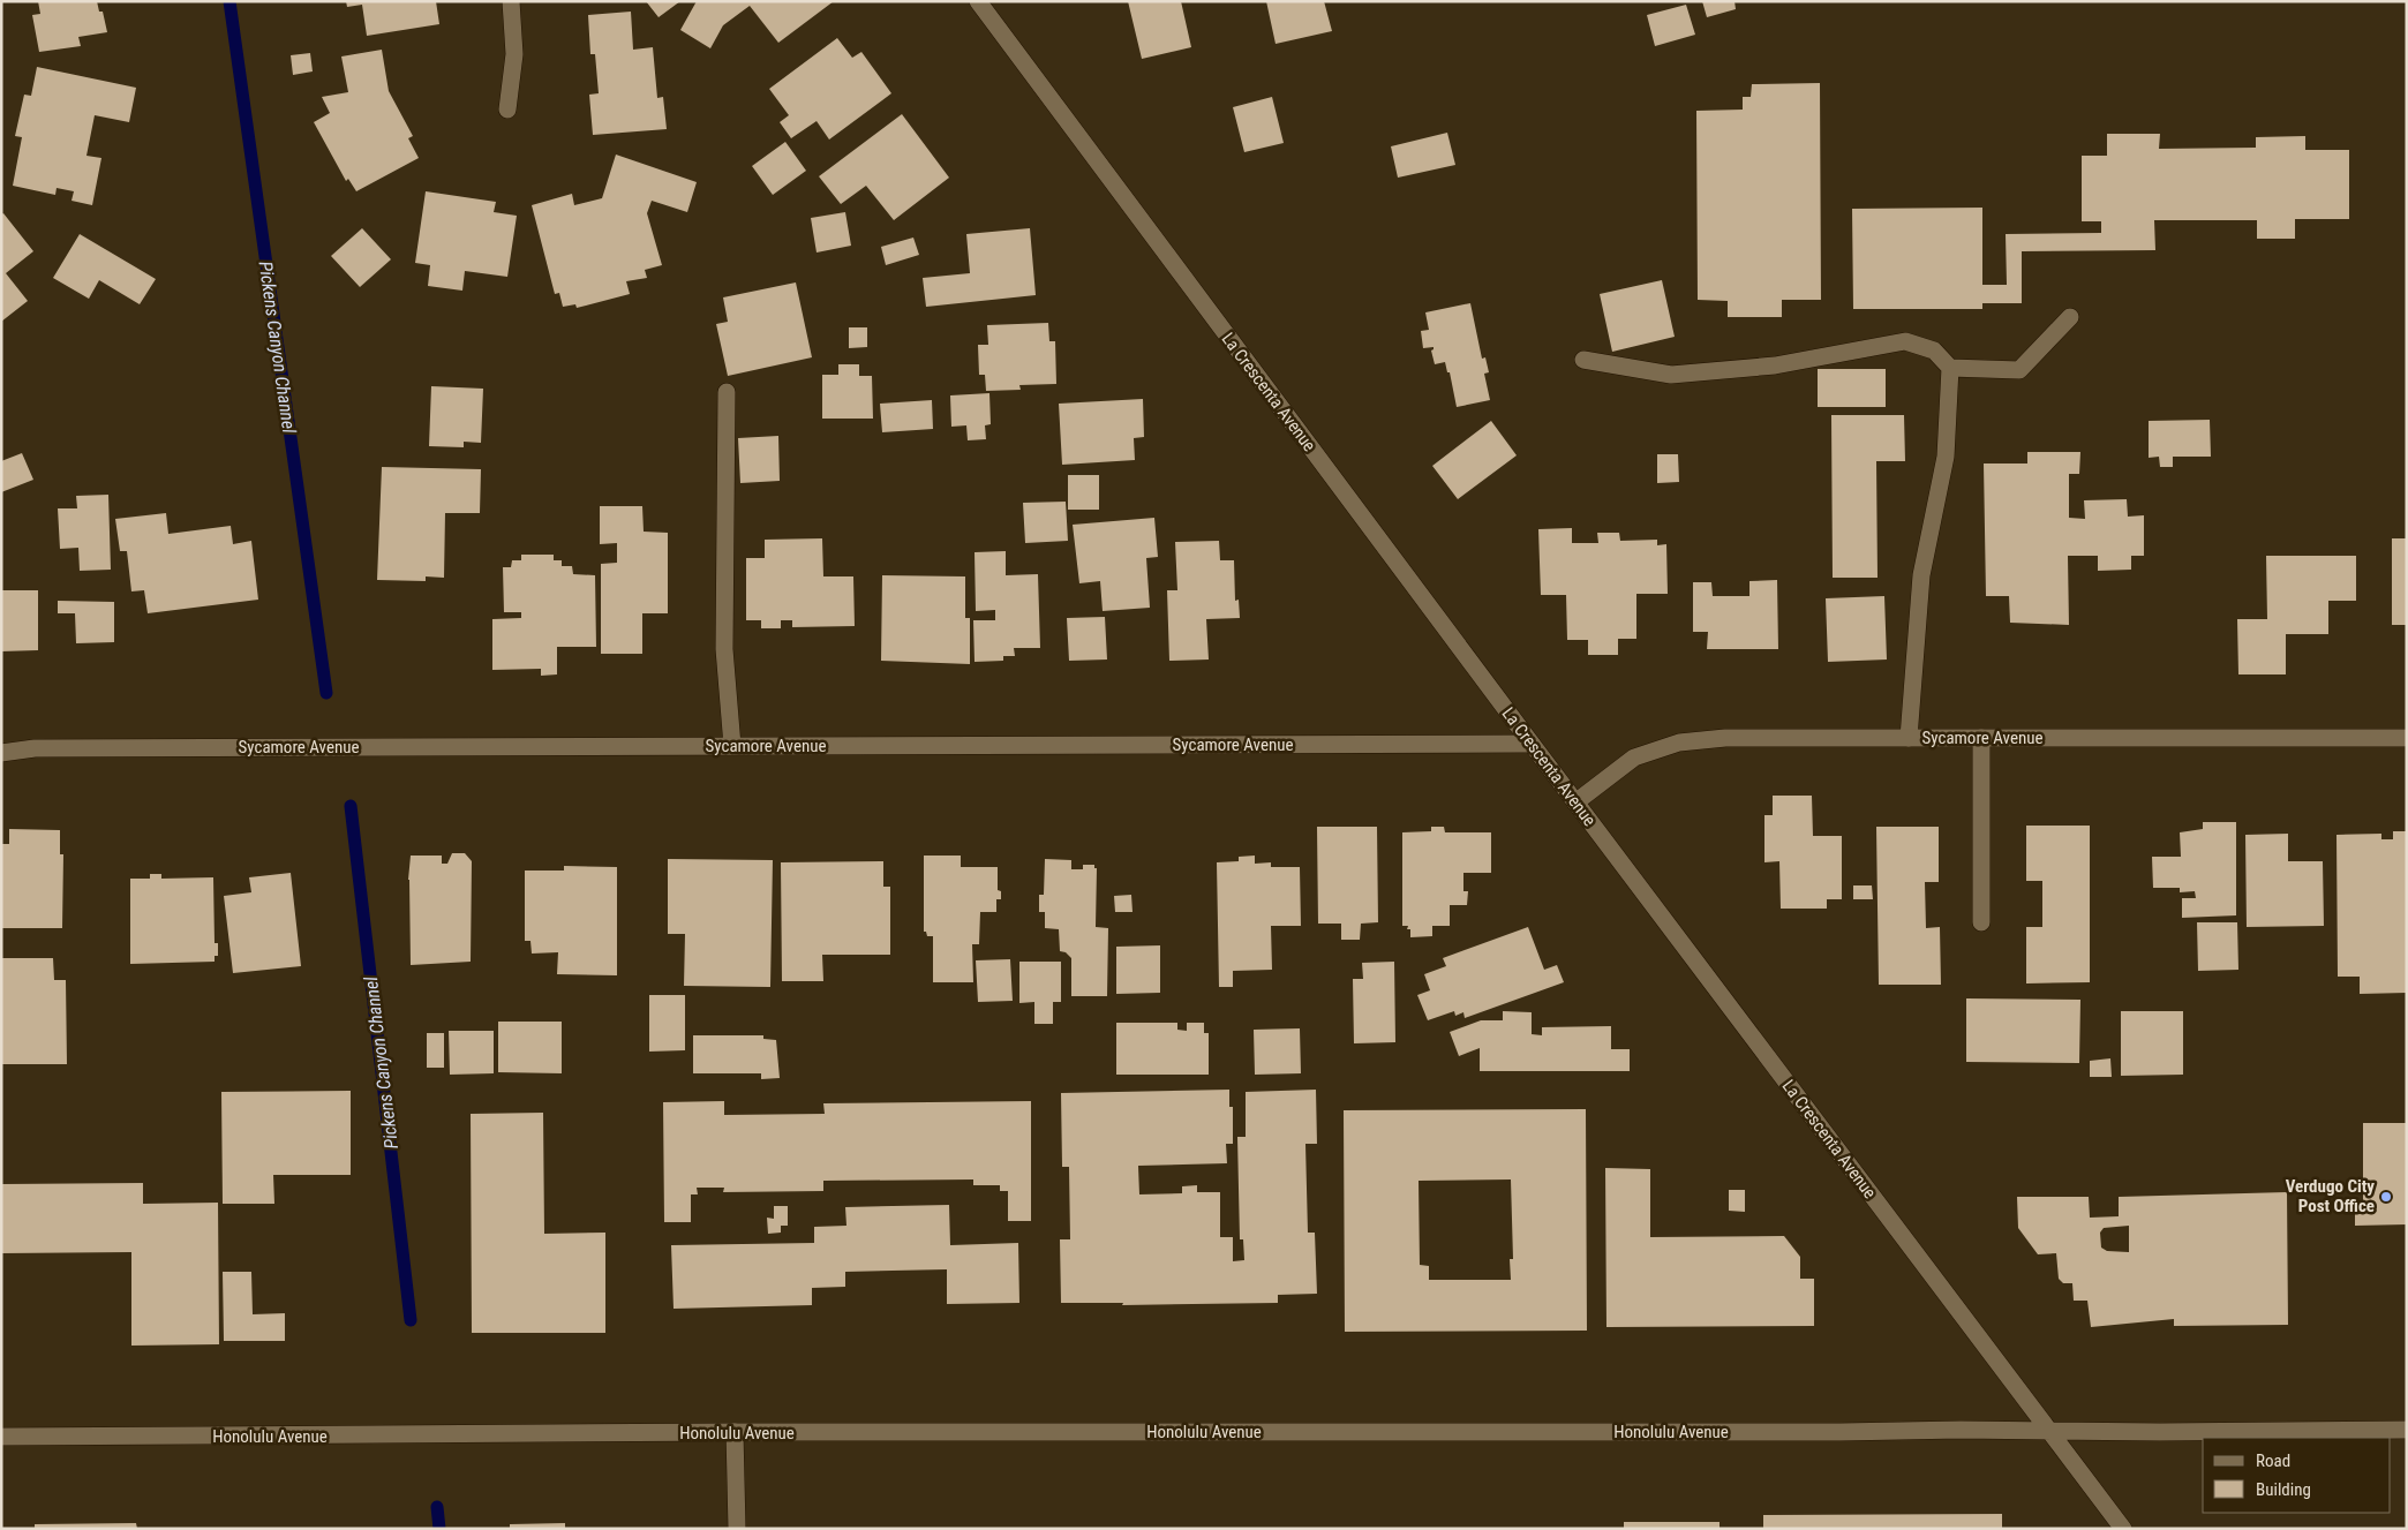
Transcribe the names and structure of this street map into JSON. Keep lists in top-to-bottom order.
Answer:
{
  "streets": {
    "street": ["La Crescenta Avenue", "Sycamore Avenue", "Honolulu Avenue"]
  },
  "crossings": [
    ["La Crescenta Avenue", "Sycamore Avenue"],
    ["La Crescenta Avenue", "Honolulu Avenue"]
  ],
  "water": ["Pickens Canyon Channel"],
  "places": ["Verdugo City Post Office"],
  "legend": ["Road", "Building"]
}
